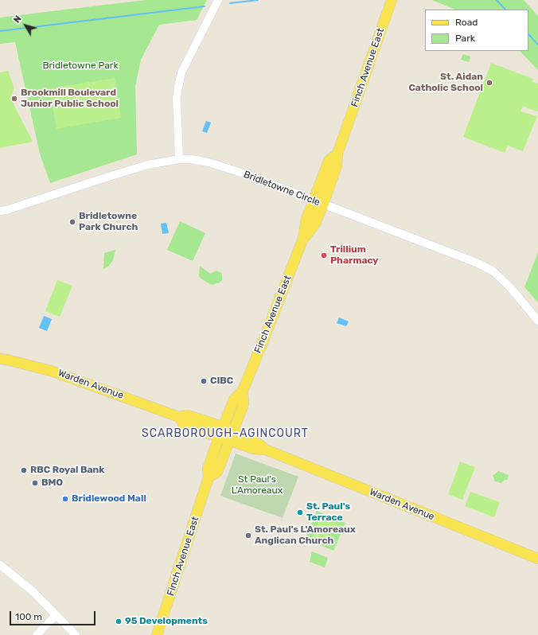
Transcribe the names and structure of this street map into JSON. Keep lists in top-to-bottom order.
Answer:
{
  "streets": {
    "main road": ["Finch Avenue East", "Warden Avenue"],
    "street": ["Bridletowne Circle"]
  },
  "crossings": [
    ["Finch Avenue East", "Bridletowne Circle"],
    ["Finch Avenue East", "Warden Avenue"]
  ],
  "districts": ["SCARBOROUGH–AGINCOURT"],
  "parks": ["Bridletowne Park", "St Paul's L'Amoreaux"],
  "places": [
    "St. Aidan Catholic School",
    "Brookmill Boulevard Junior Public School",
    "Bridletowne Park Church",
    "Trillium Pharmacy",
    "CIBC",
    "RBC Royal Bank",
    "BMO",
    "Bridlewood Mall",
    "St. Paul's Terrace",
    "St. Paul's L'Amoreaux Anglican Church",
    "95 Developments"
  ],
  "legend": ["Road", "Park"],
  "scale_bar": "100 m",
  "north": "top left"
}
